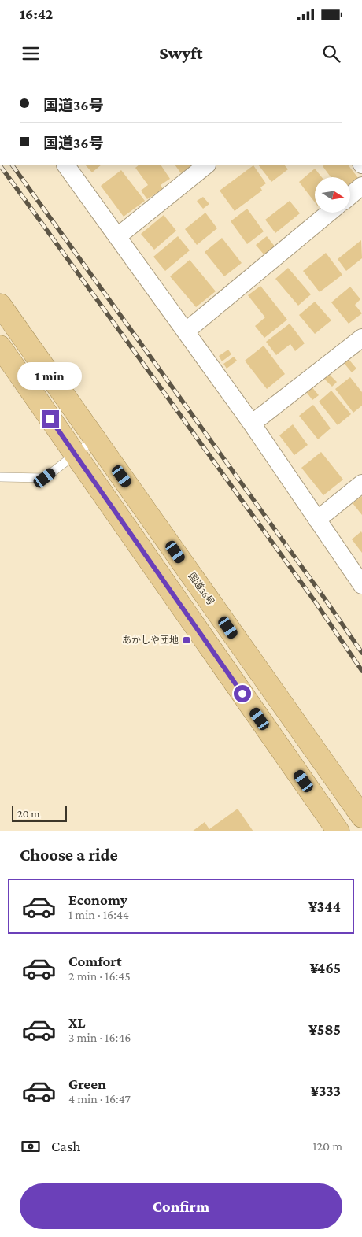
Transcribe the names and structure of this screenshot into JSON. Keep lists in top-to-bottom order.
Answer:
{
  "streets": {
    "highway": ["国道36号"]
  },
  "places": {
    "transit": ["あかしや団地"]
  },
  "scale_bar": "20 m",
  "north": "right",
  "page": {
    "status": "16:42",
    "header": "Swyft",
    "banner": ["国道36号", "国道36号"],
    "bubble": "1 min",
    "scale": "20 m",
    "heading": "Choose a ride",
    "list": [
      {
        "name": "Economy",
        "note": "1 min · 16:44",
        "value": "¥344"
      },
      {
        "name": "Comfort",
        "note": "2 min · 16:45",
        "value": "¥465"
      },
      {
        "name": "XL",
        "note": "3 min · 16:46",
        "value": "¥585"
      },
      {
        "name": "Green",
        "note": "4 min · 16:47",
        "value": "¥333"
      }
    ],
    "pay": ["Cash", "120 m"],
    "buttons": "Confirm"
  }
}
